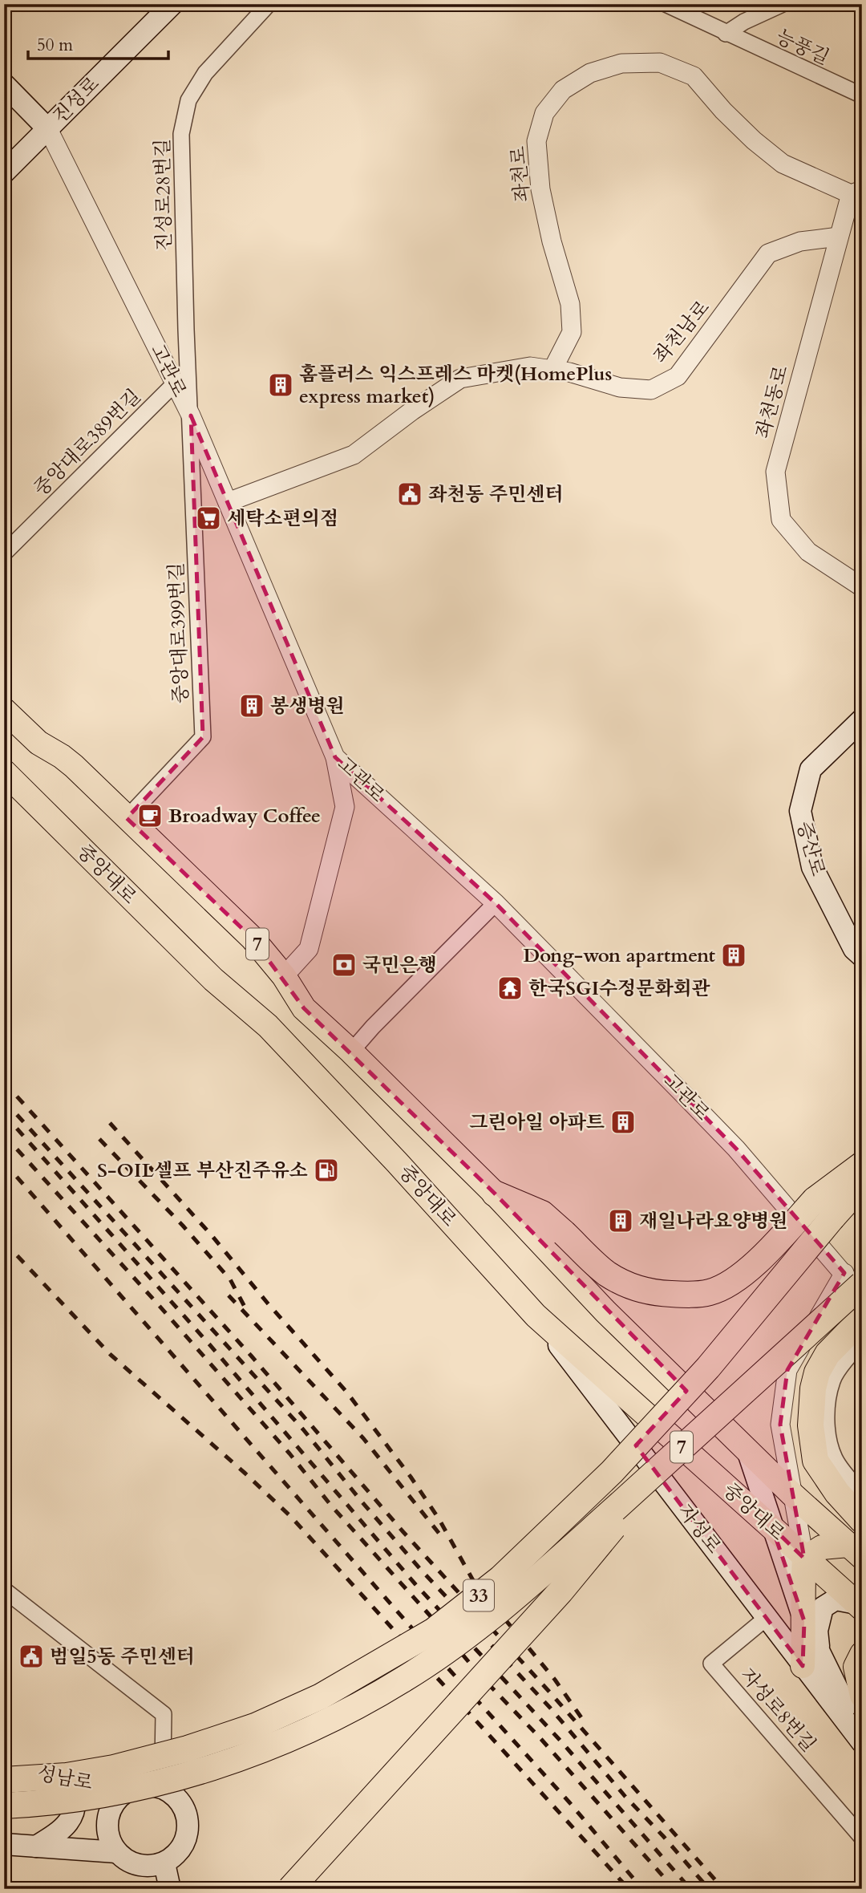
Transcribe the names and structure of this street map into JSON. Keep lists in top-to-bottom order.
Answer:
{
  "streets": {
    "highway": ["33"],
    "main road": [
      "진성로",
      "고관로",
      "증산로",
      "중앙대로",
      "7",
      "자성로",
      "성남로"
    ],
    "street": [
      "능풍길",
      "좌천로",
      "진성로28번길",
      "좌천남로",
      "좌천동로",
      "중앙대로389번길",
      "중앙대로399번길",
      "자성로8번길"
    ]
  },
  "crossings": [
    ["진성로", "고관로"],
    ["좌천로", "좌천남로"],
    ["좌천로", "좌천동로"],
    ["진성로28번길", "고관로"],
    ["진성로28번길", "중앙대로399번길"],
    ["좌천남로", "고관로"],
    ["좌천남로", "좌천동로"],
    ["고관로", "중앙대로389번길"],
    ["고관로", "중앙대로399번길"],
    ["고관로", "33"],
    ["중앙대로399번길", "중앙대로"],
    ["중앙대로", "자성로"],
    ["자성로", "자성로8번길"],
    ["33", "성남로"]
  ],
  "places": {
    "building": [
      "홈플러스 익스프레스 마켓(HomePlus express market)",
      "봉생병원",
      "Dong-won apartment",
      "그린아일 아파트",
      "재일나라요양병원"
    ],
    "public building": ["좌천동 주민센터", "범일5동 주민센터"],
    "supermarket": ["세탁소편의점"],
    "cafe": ["Broadway Coffee"],
    "bank": ["국민은행"],
    "temple": ["한국SGI수정문화회관"],
    "fuel station": ["S-OIL셀프 부산진주유소"]
  },
  "scale_bar": "50 m"
}
